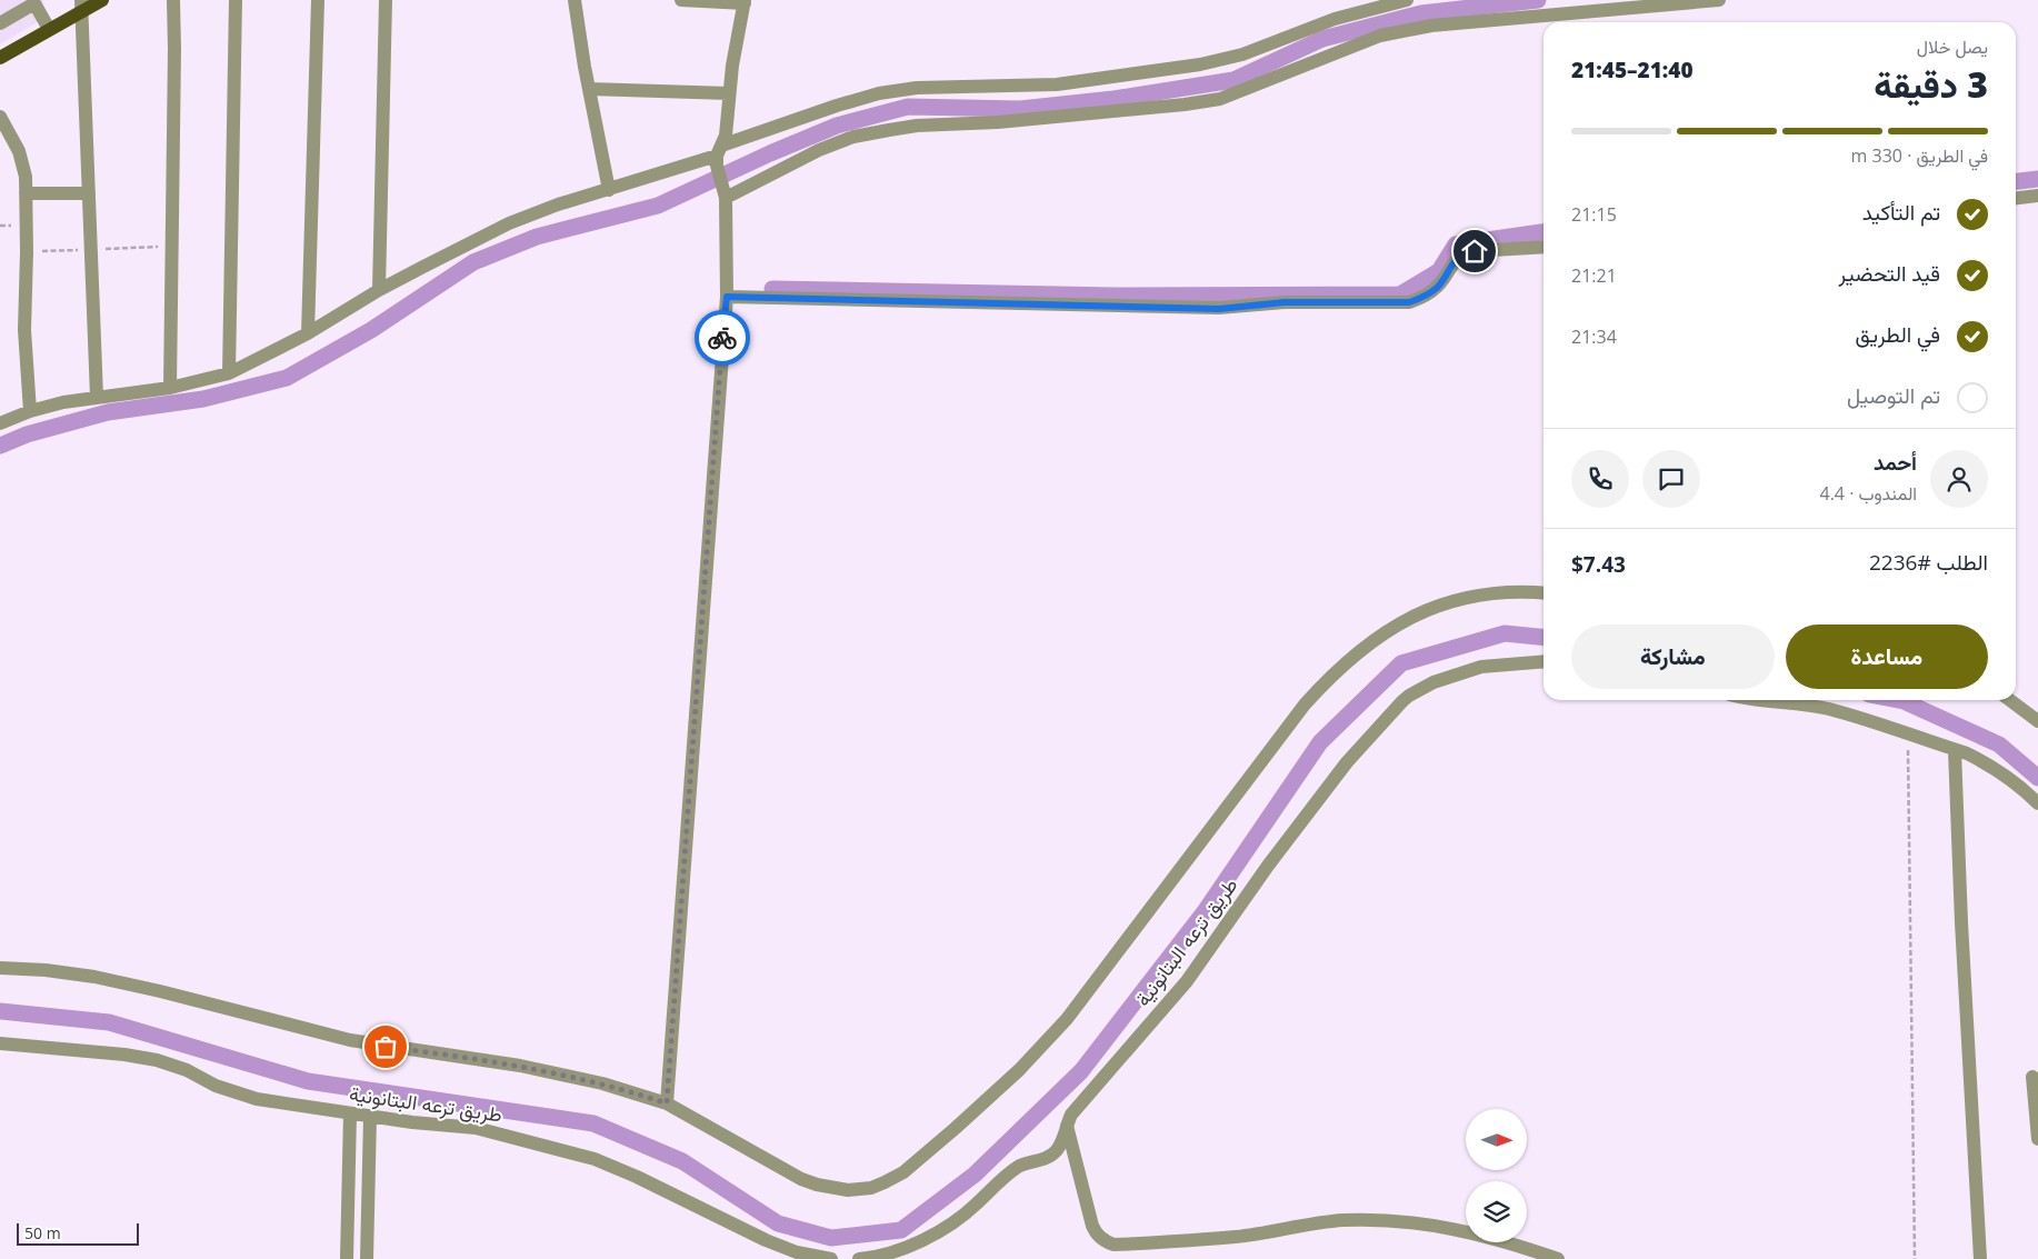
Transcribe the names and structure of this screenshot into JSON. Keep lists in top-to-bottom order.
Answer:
{
  "streets": {
    "street": ["طريق ترعه البتانونية"]
  },
  "scale_bar": "50 m",
  "north": "right",
  "page": {
    "heading": ["3 دقيقة", "يصل خلال", "21:40–21:45"],
    "panel": [
      "أحمد",
      "المندوب · 4.4",
      "الطلب #2236",
      "$7.43"
    ],
    "bar": "في الطريق · 330 m",
    "list": [
      ["تم التأكيد", "21:15"],
      ["قيد التحضير", "21:21"],
      ["في الطريق", "21:34"],
      "تم التوصيل"
    ],
    "buttons": ["مساعدة", "مشاركة"],
    "scale": "50 m"
  }
}
